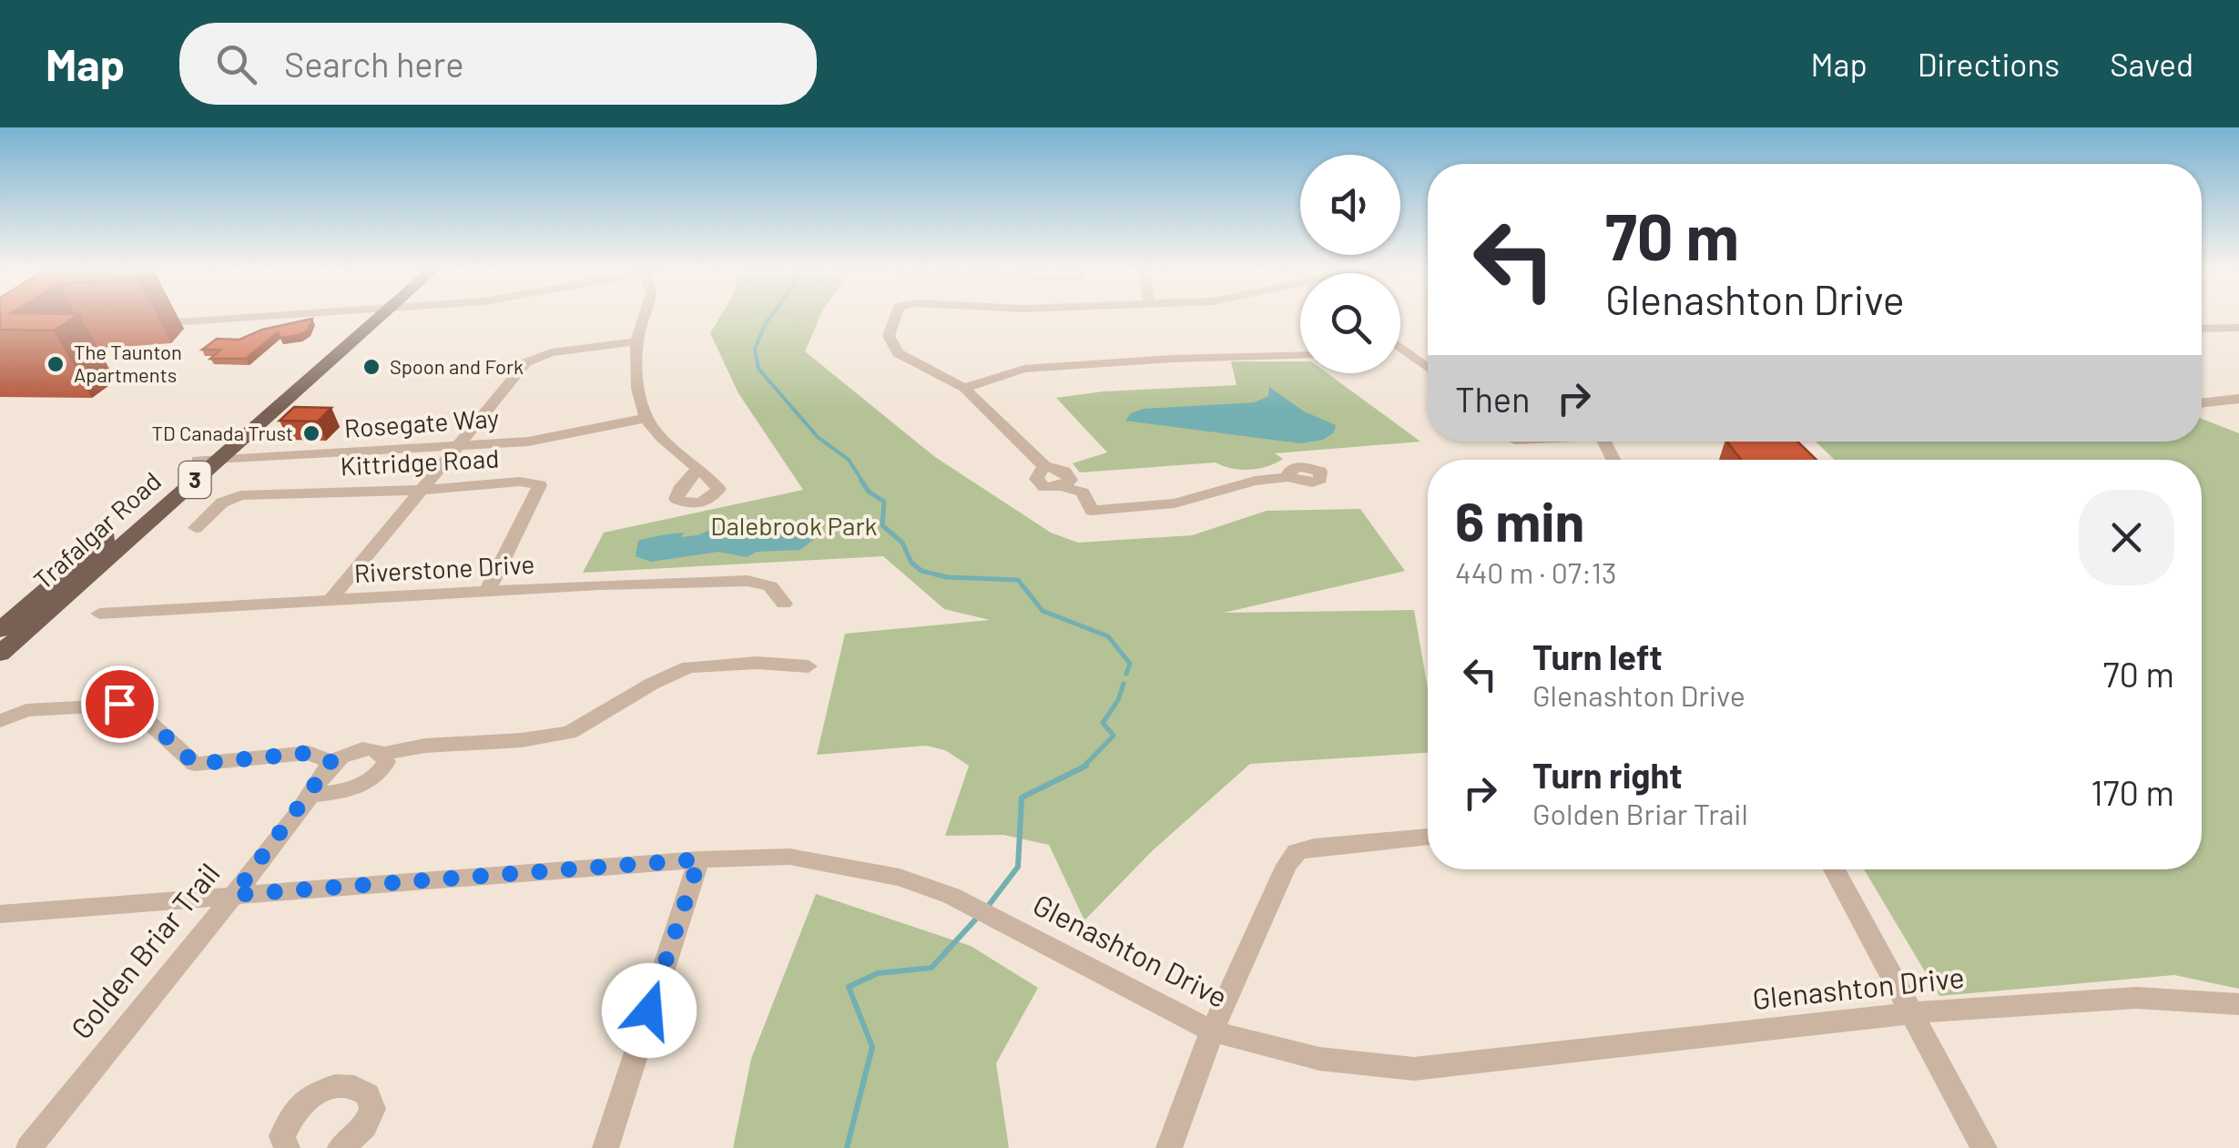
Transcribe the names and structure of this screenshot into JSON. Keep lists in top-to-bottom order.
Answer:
{
  "streets": {
    "main road": ["3", "Trafalgar Road"],
    "street": [
      "Rosegate Way",
      "Kittridge Road",
      "Riverstone Drive",
      "Golden Briar Trail",
      "Glenashton Drive"
    ]
  },
  "crossings": [
    ["Rosegate Way", "Trafalgar Road"],
    ["Kittridge Road", "Riverstone Drive"],
    ["Golden Briar Trail", "Glenashton Drive"]
  ],
  "parks": ["Dalebrook Park"],
  "places": ["The Taunton Apartments", "Spoon and Fork", "TD Canada Trust"],
  "page": {
    "header": "Map",
    "search": "Search here",
    "nav": ["Map", "Directions", "Saved"],
    "turn": ["70 m", "Glenashton Drive"],
    "then": "Then",
    "heading": ["6 min", "440 m · 07:13"],
    "list": [
      {
        "name": "Turn left",
        "note": "Glenashton Drive",
        "value": "70 m"
      },
      {
        "name": "Turn right",
        "note": "Golden Briar Trail",
        "value": "170 m"
      }
    ]
  }
}
